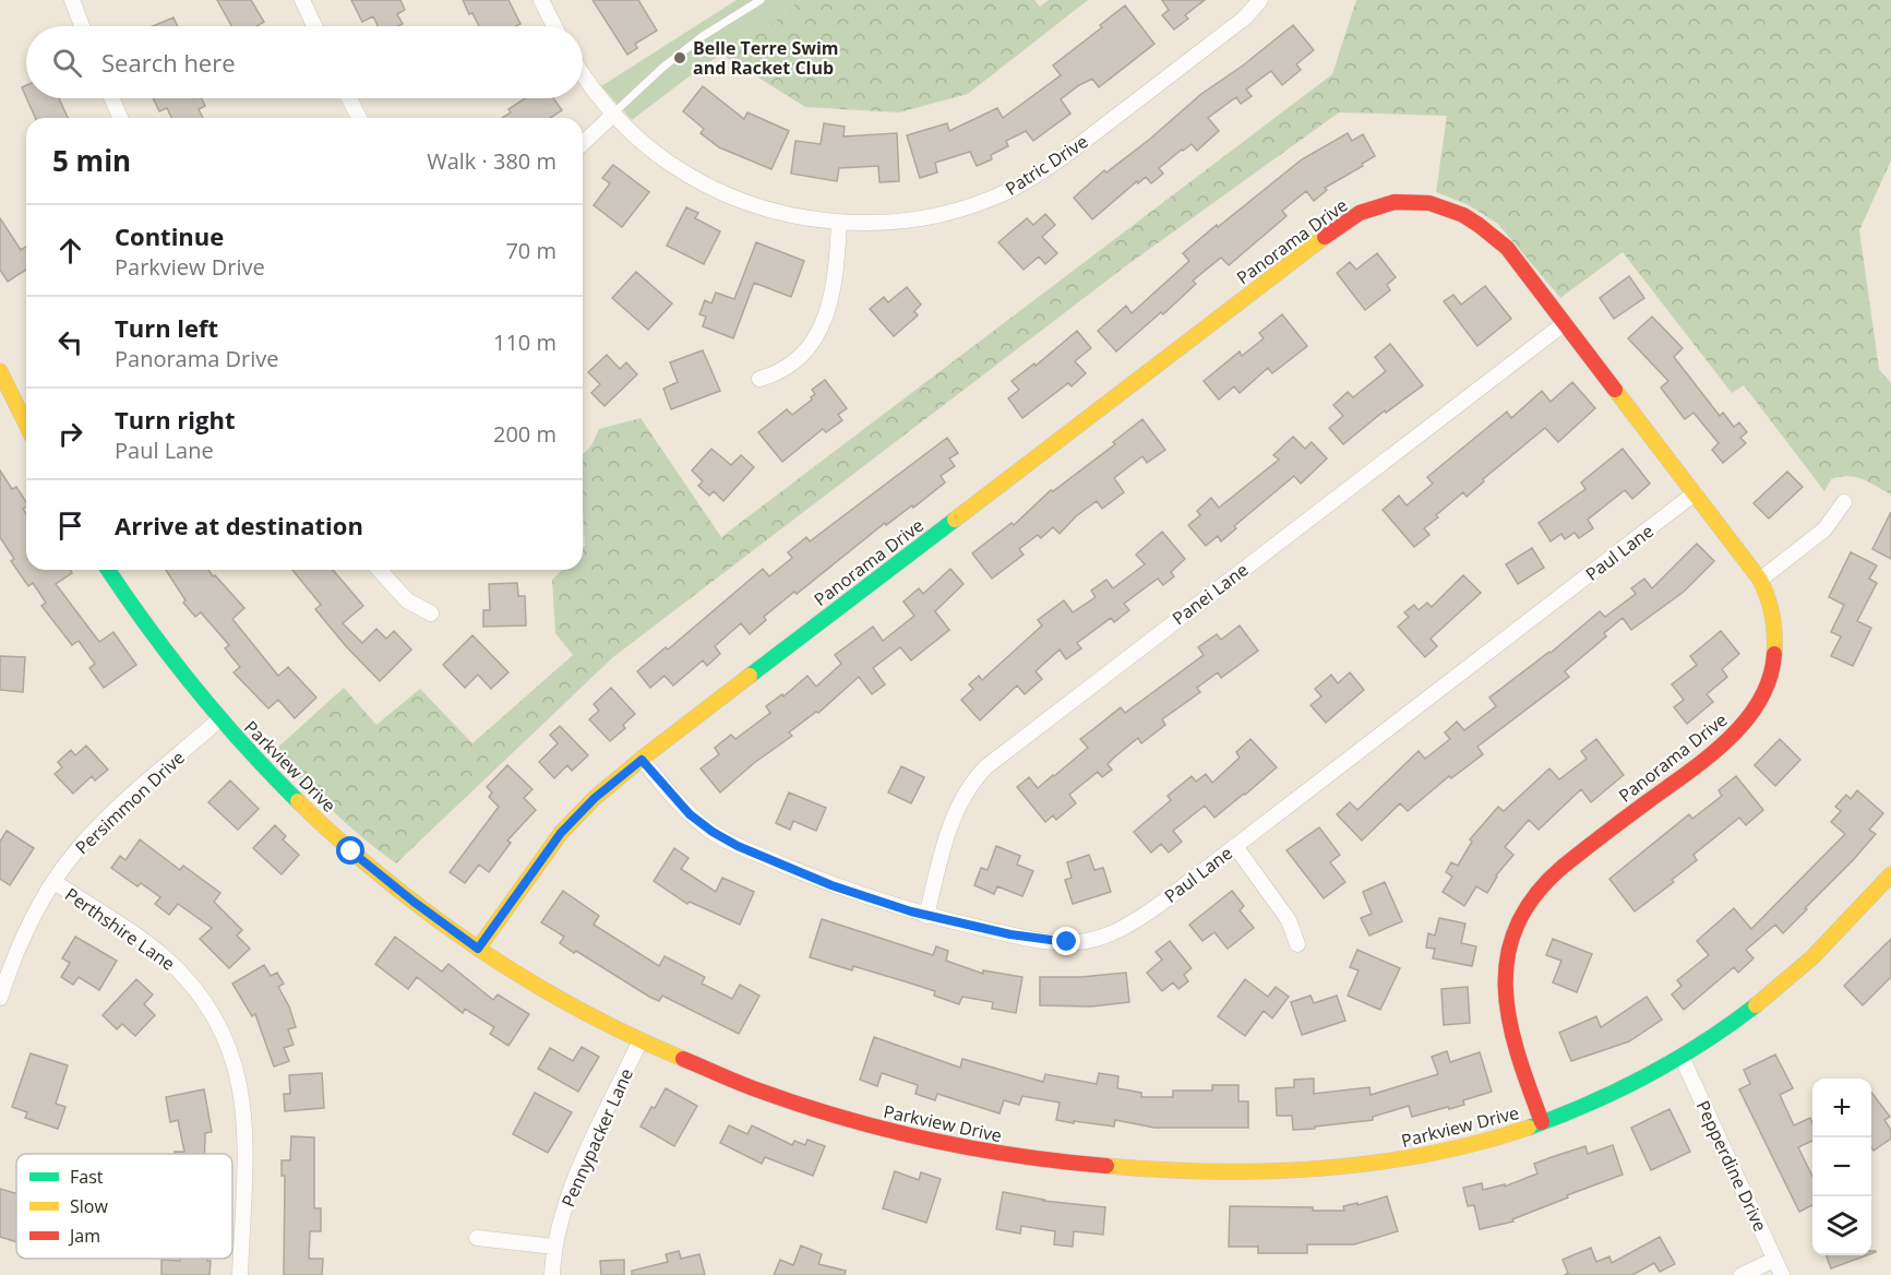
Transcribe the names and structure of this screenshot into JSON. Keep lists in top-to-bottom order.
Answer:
{
  "streets": {
    "street": [
      "Patric Drive",
      "Panorama Drive",
      "Paul Lane",
      "Panei Lane",
      "Parkview Drive",
      "Persimmon Drive",
      "Perthshire Lane",
      "Pennypacker Lane",
      "Pepperdine Drive"
    ]
  },
  "crossings": [
    ["Panorama Drive", "Paul Lane"],
    ["Panorama Drive", "Panei Lane"],
    ["Panorama Drive", "Parkview Drive"],
    ["Paul Lane", "Panei Lane"],
    ["Parkview Drive", "Persimmon Drive"],
    ["Parkview Drive", "Pennypacker Lane"],
    ["Parkview Drive", "Pepperdine Drive"],
    ["Persimmon Drive", "Perthshire Lane"]
  ],
  "places": ["Belle Terre Swim and Racket Club"],
  "legend": ["Fast", "Slow", "Jam"],
  "page": {
    "search": "Search here",
    "heading": ["5 min", "Walk · 380 m"],
    "list": [
      ["Continue", "Parkview Drive", "70 m"],
      ["Turn left", "Panorama Drive", "110 m"],
      ["Turn right", "Paul Lane", "200 m"],
      "Arrive at destination"
    ],
    "map_buttons": ["+", "−"]
  }
}
